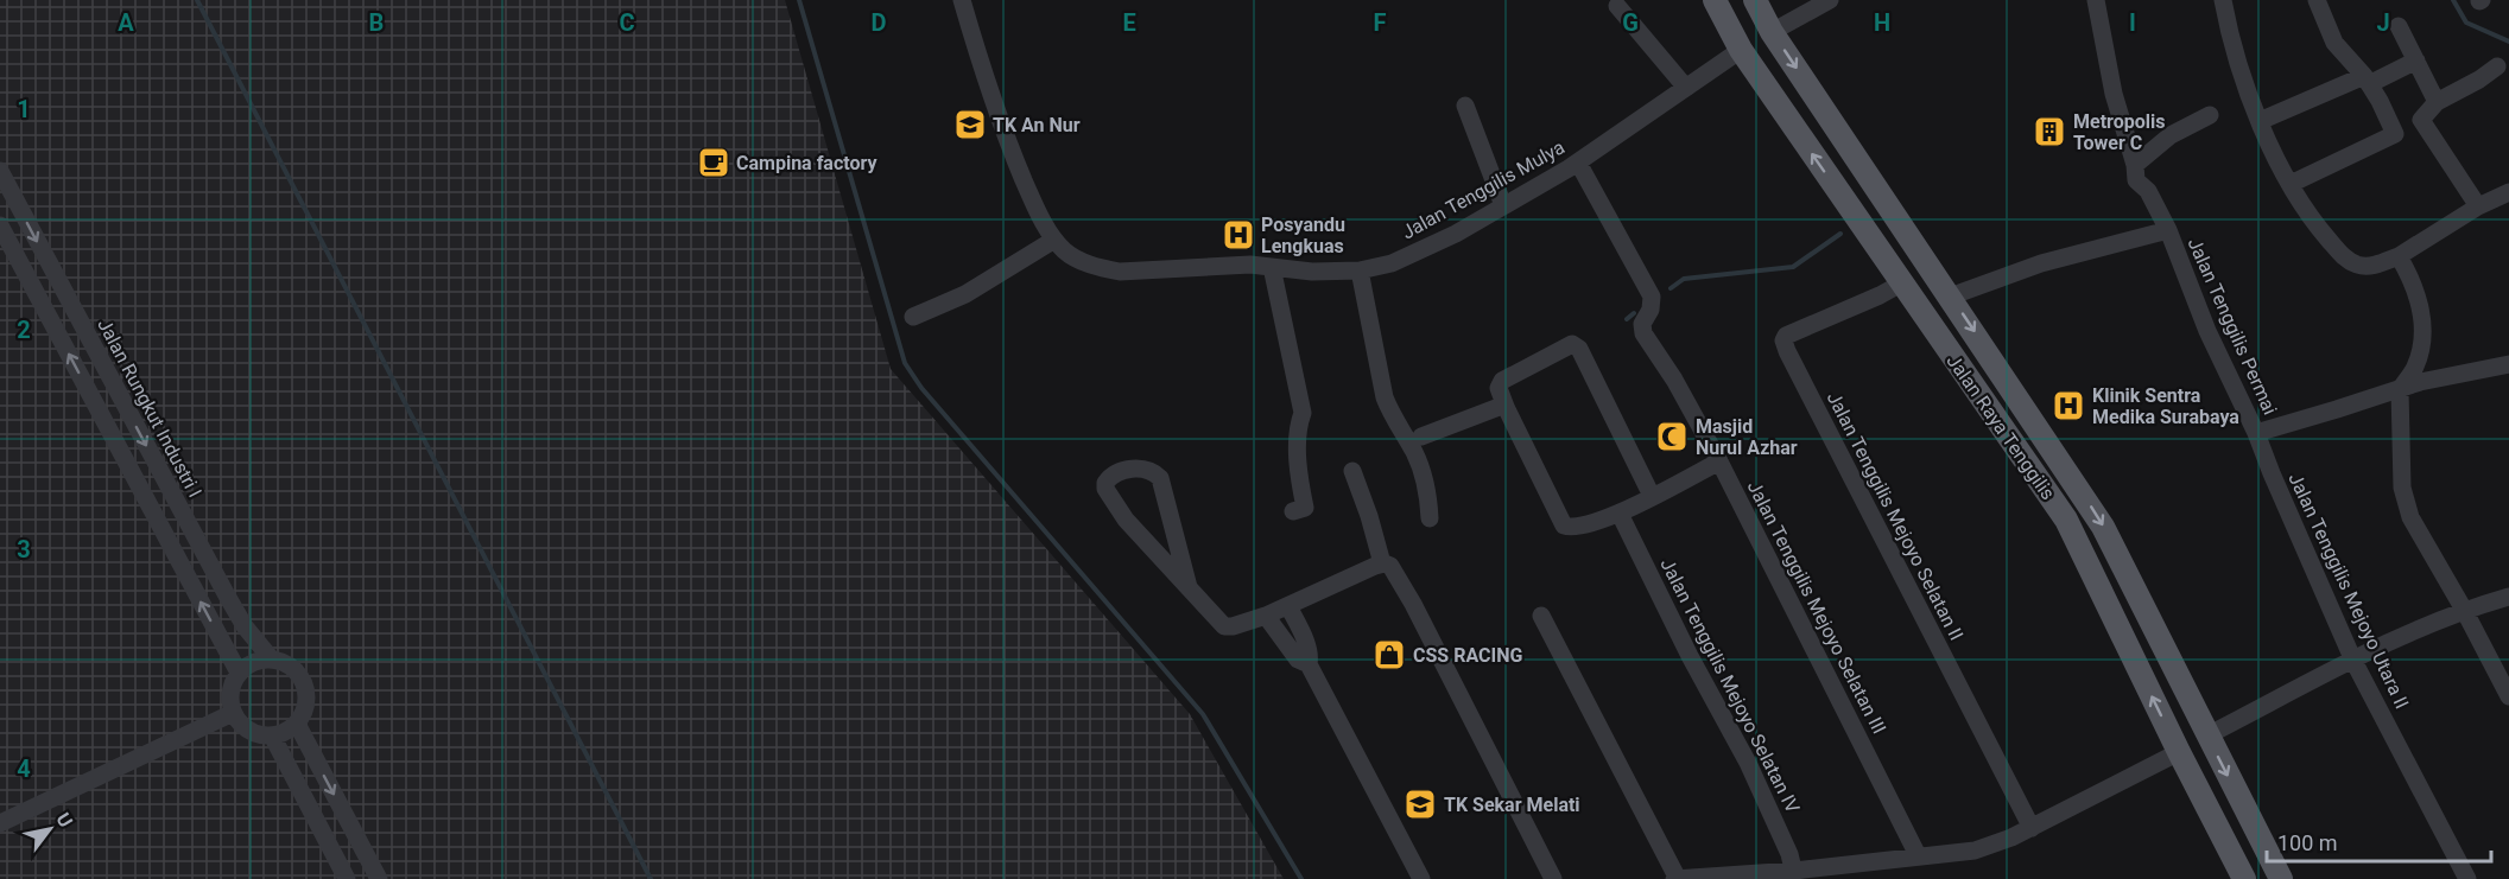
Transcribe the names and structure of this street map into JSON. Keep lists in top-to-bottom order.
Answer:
{
  "streets": {
    "main road": ["Jalan Raya Tenggilis"],
    "street": [
      "Jalan Tenggilis Mulya",
      "Jalan Tenggilis Permai",
      "Jalan Rungkut Industri I",
      "Jalan Tenggilis Mejoyo Selatan II",
      "Jalan Tenggilis Mejoyo Utara II",
      "Jalan Tenggilis Mejoyo Selatan III",
      "Jalan Tenggilis Mejoyo Selatan IV"
    ]
  },
  "crossings": [
    ["Jalan Tenggilis Mulya", "Jalan Raya Tenggilis"],
    ["Jalan Tenggilis Mulya", "Jalan Tenggilis Mejoyo Selatan III"],
    ["Jalan Tenggilis Permai", "Jalan Raya Tenggilis"],
    ["Jalan Tenggilis Permai", "Jalan Tenggilis Mejoyo Utara II"],
    ["Jalan Raya Tenggilis", "Jalan Tenggilis Mejoyo Selatan II"]
  ],
  "places": {
    "school or university": ["TK An Nur", "TK Sekar Melati"],
    "building": ["Metropolis Tower C"],
    "cafe": ["Campina factory"],
    "hospital": ["Posyandu Lengkuas", "Klinik Sentra Medika Surabaya"],
    "mosque": ["Masjid Nurul Azhar"],
    "shop": ["CSS RACING"]
  },
  "scale_bar": "100 m",
  "north": "top right",
  "grid": {
    "columns": [
      "A",
      "B",
      "C",
      "D",
      "E",
      "F",
      "G",
      "H",
      "I",
      "J"
    ],
    "rows": [
      "1",
      "2",
      "3",
      "4"
    ]
  }
}
